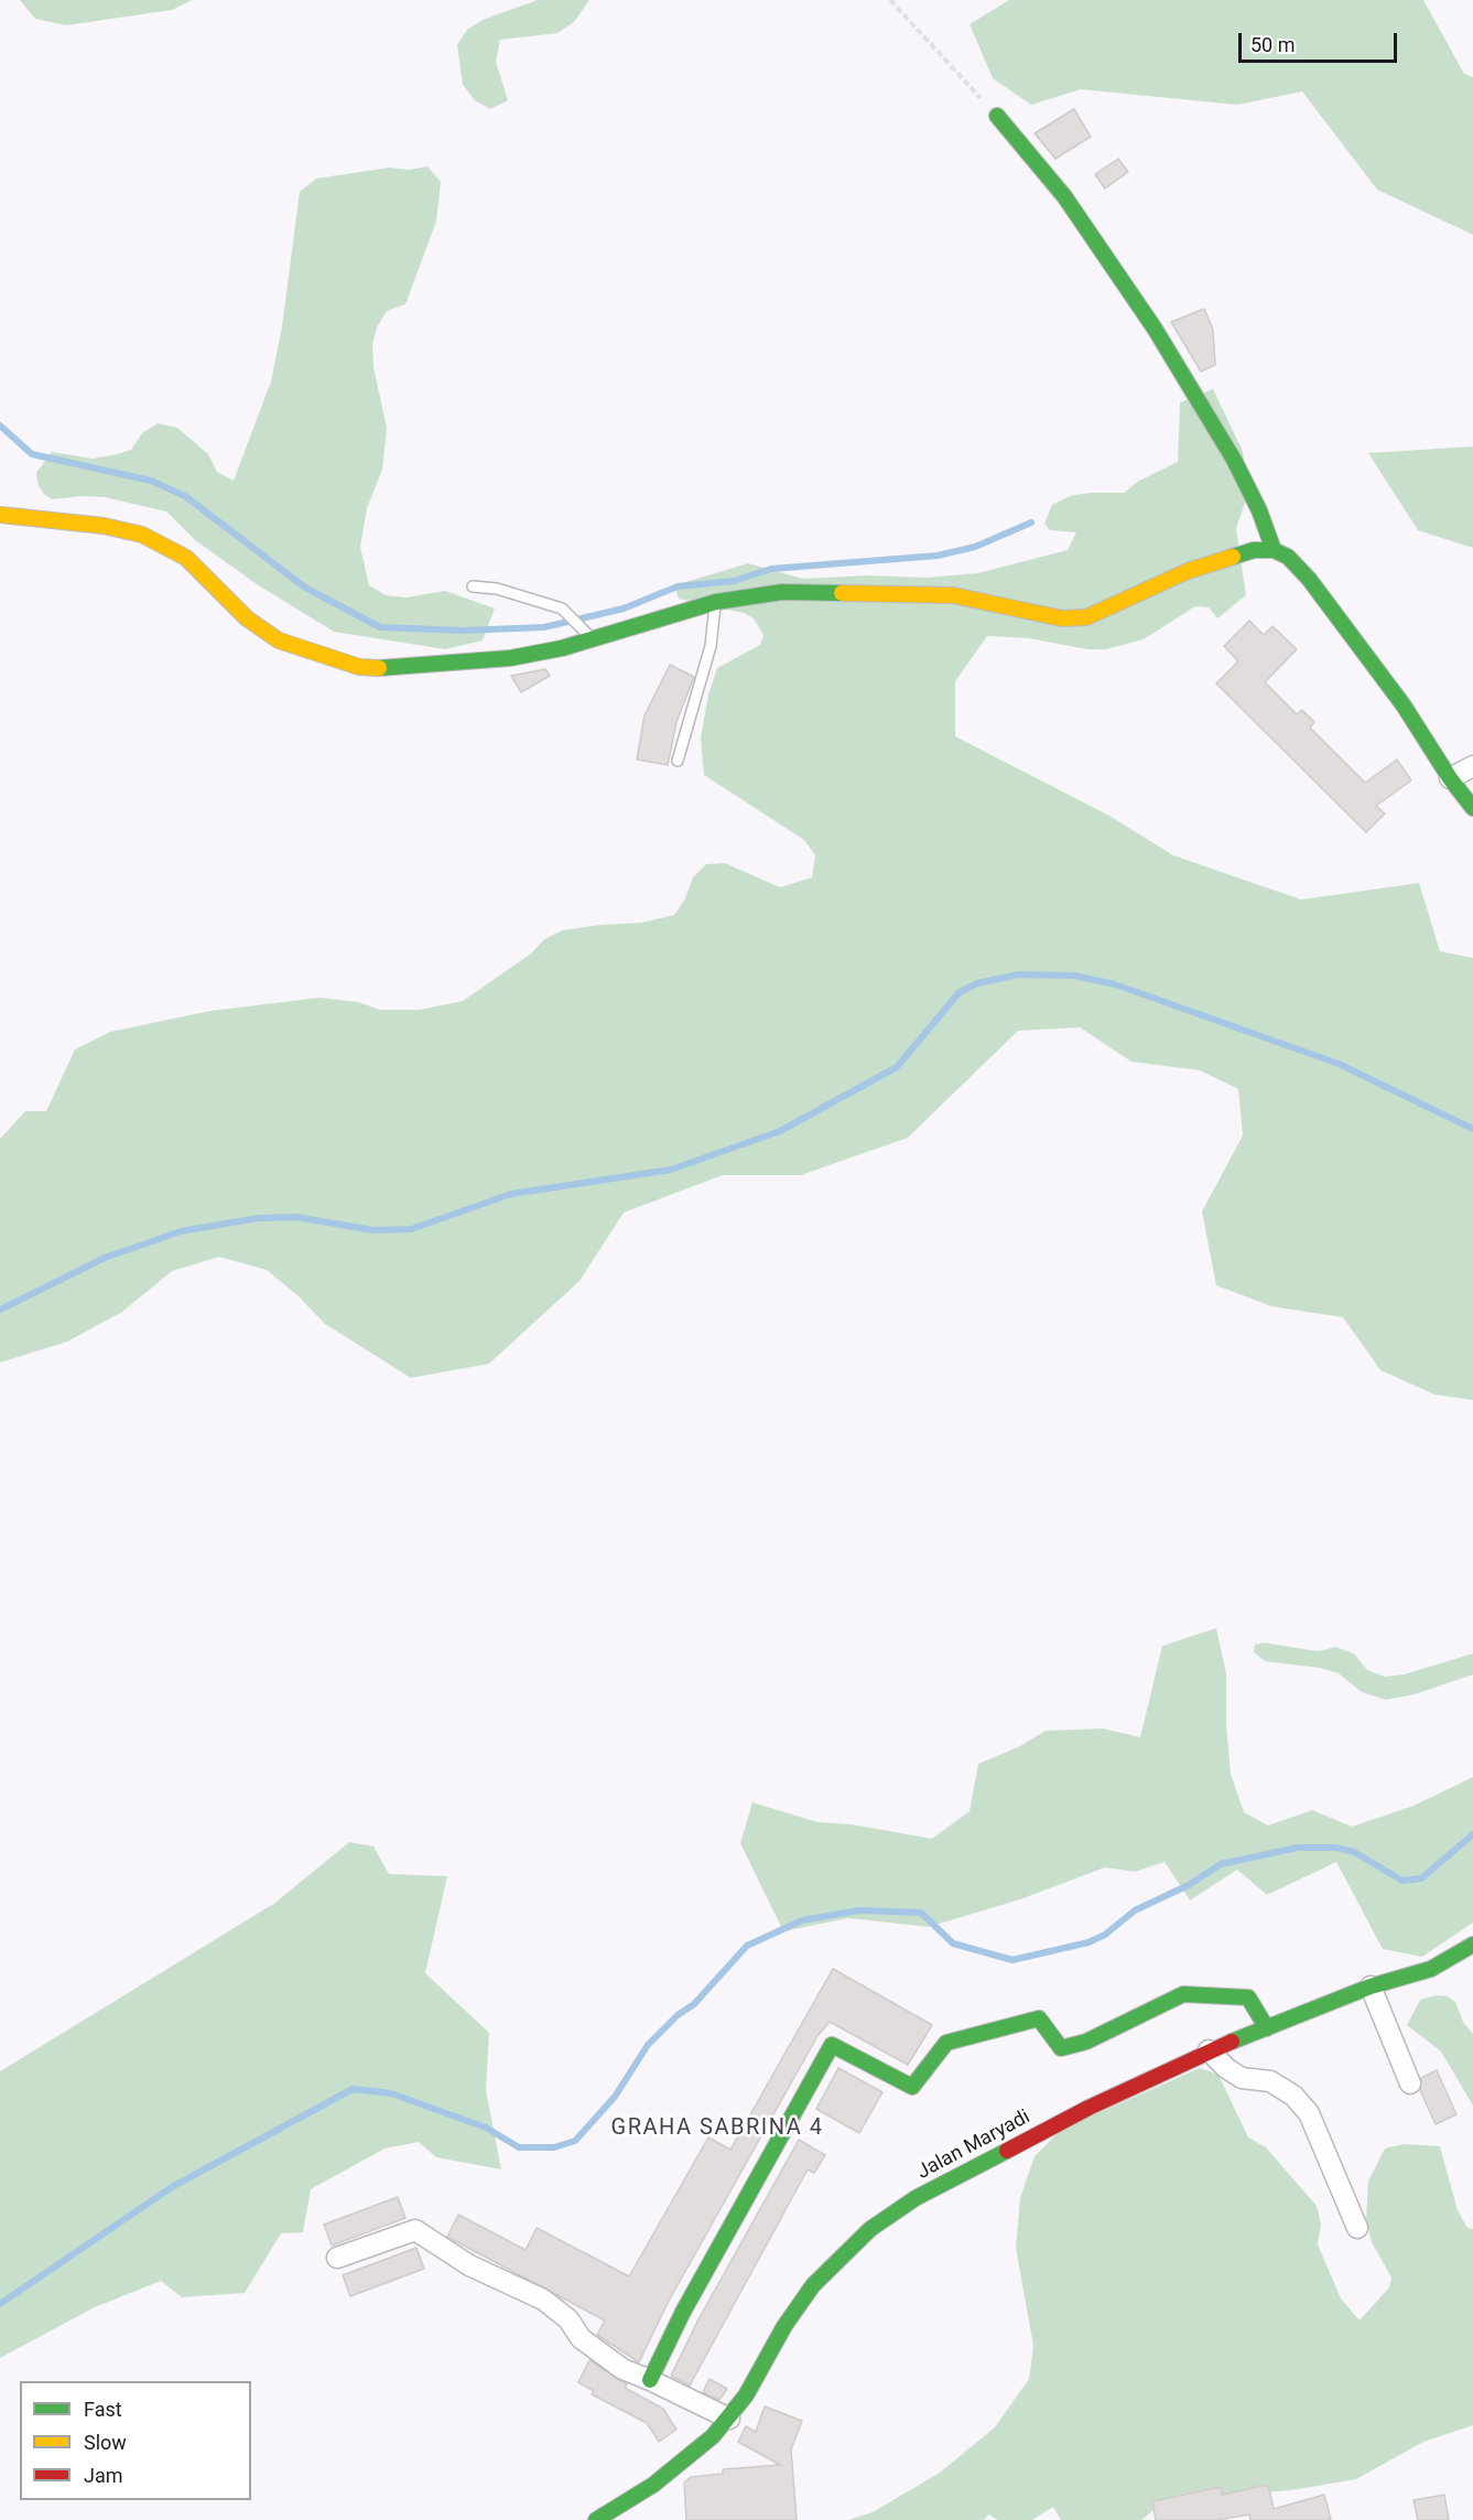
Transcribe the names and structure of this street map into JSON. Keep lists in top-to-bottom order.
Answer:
{
  "streets": {
    "street": ["Jalan Maryadi"]
  },
  "districts": ["GRAHA SABRINA 4"],
  "legend": ["Fast", "Slow", "Jam"],
  "scale_bar": "50 m"
}
